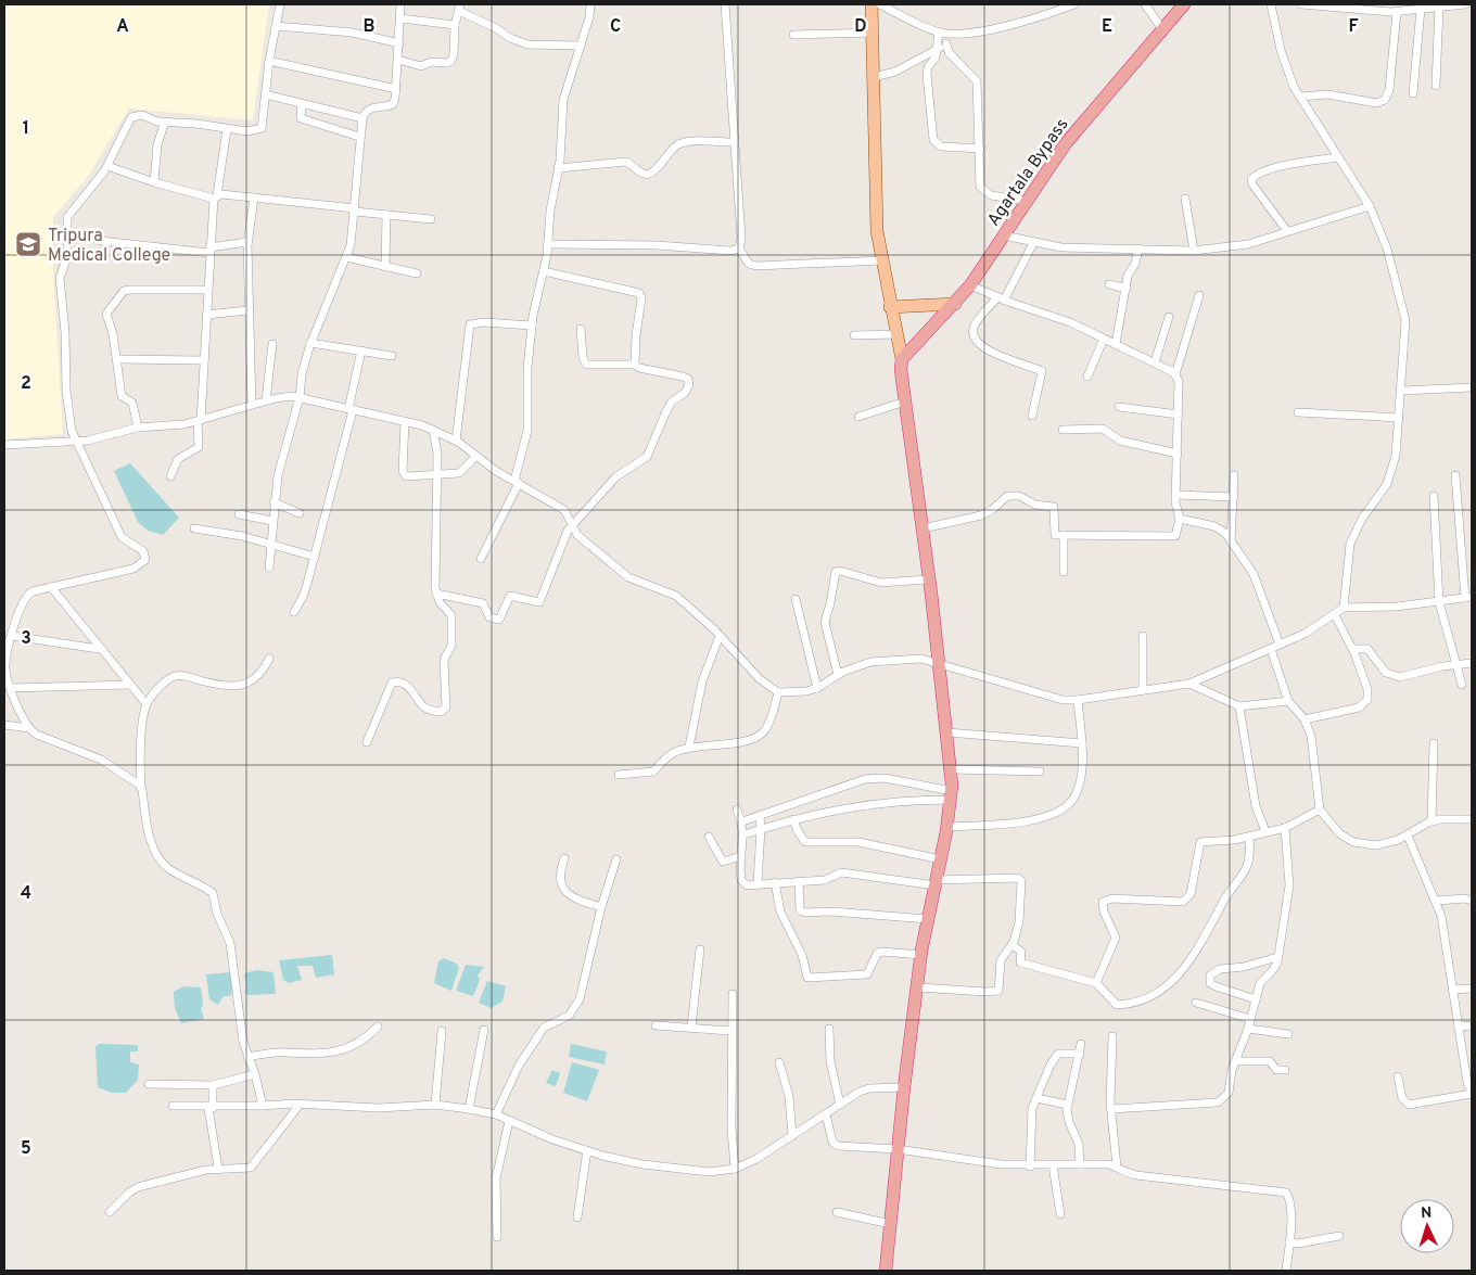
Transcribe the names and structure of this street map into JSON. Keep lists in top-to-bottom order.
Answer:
{
  "streets": {
    "highway": ["Agartala Bypass"]
  },
  "places": {
    "school or university": ["Tripura Medical College"]
  },
  "north": "top",
  "grid": {
    "columns": [
      "A",
      "B",
      "C",
      "D",
      "E",
      "F"
    ],
    "rows": [
      "1",
      "2",
      "3",
      "4",
      "5"
    ]
  }
}
